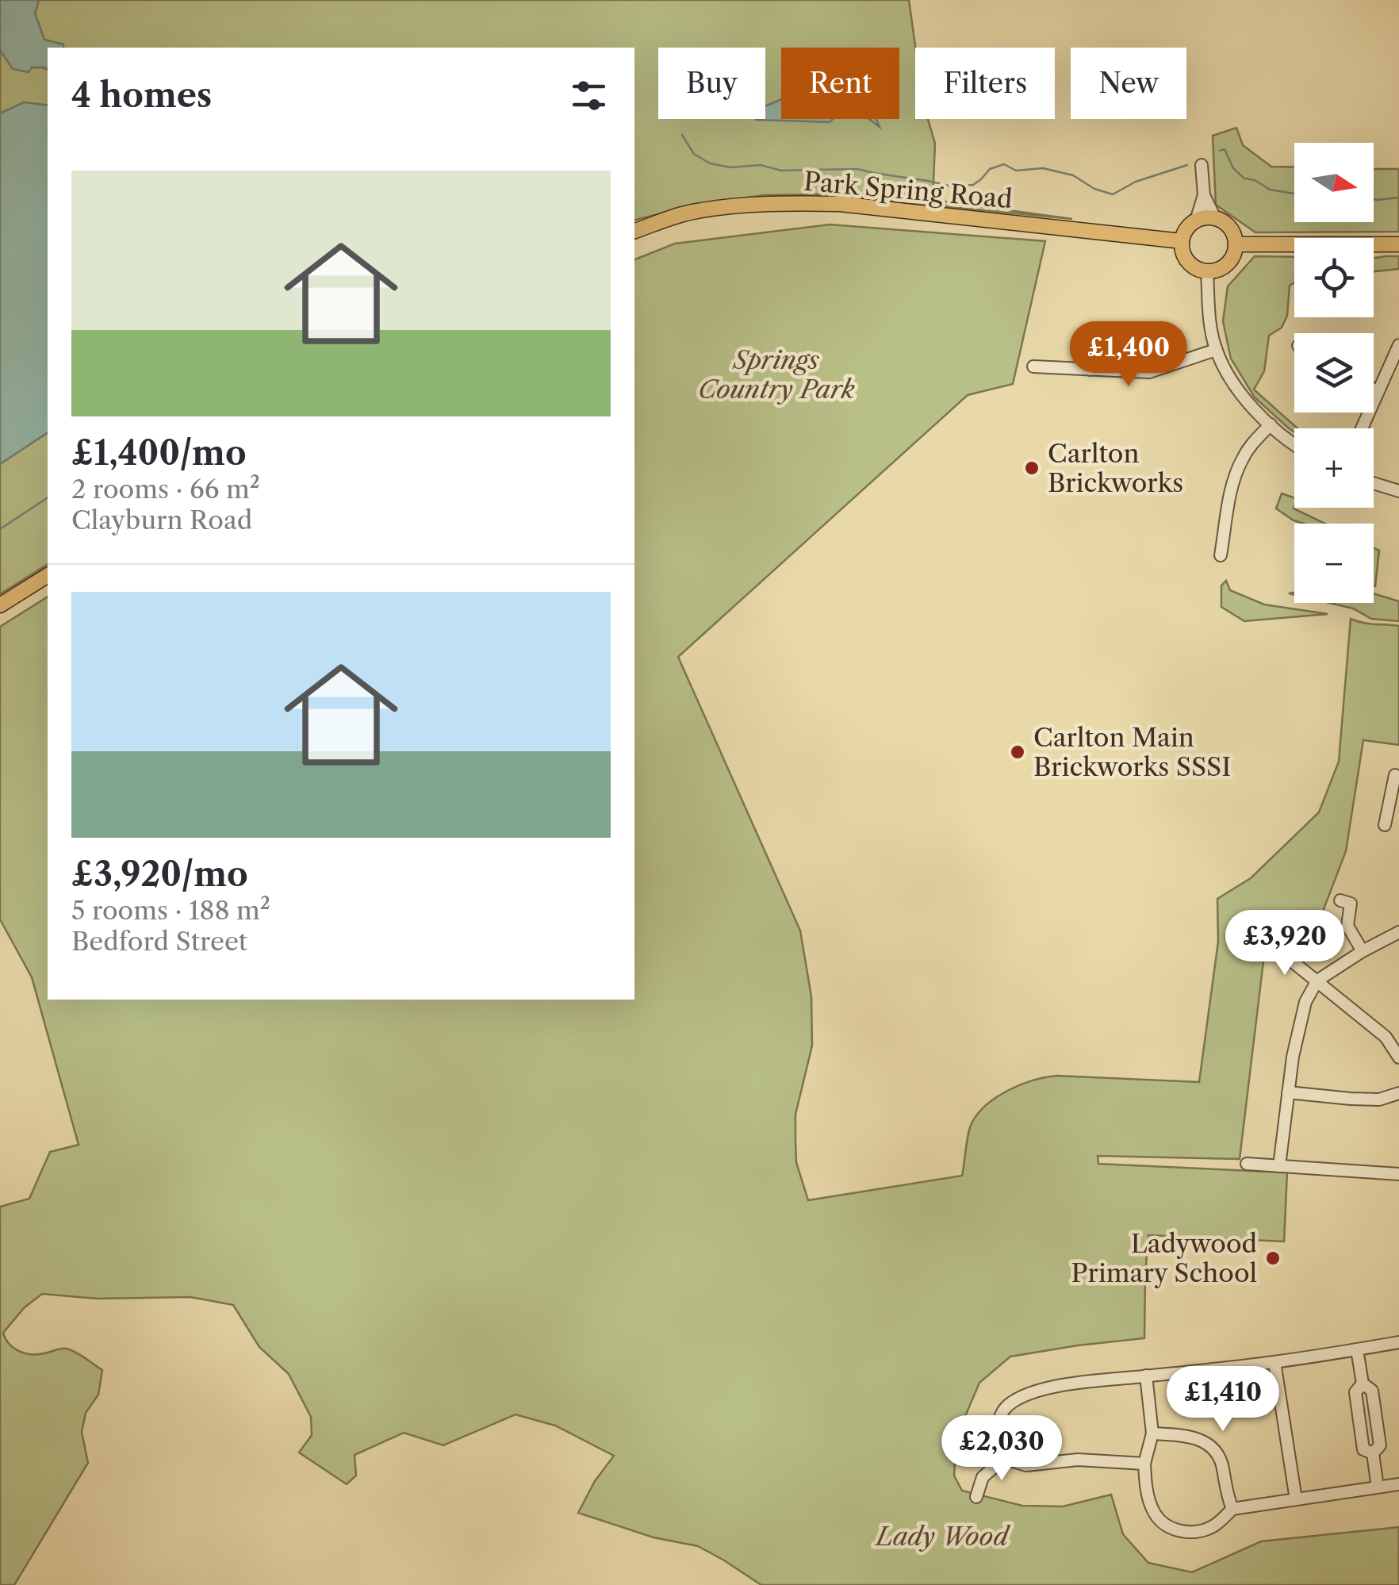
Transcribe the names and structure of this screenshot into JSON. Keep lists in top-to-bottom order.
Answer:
{
  "streets": {
    "main road": ["Park Spring Road"]
  },
  "parks": ["Springs Country Park", "Lady Wood"],
  "places": ["Carlton Brickworks", "Carlton Main Brickworks SSSI", "Ladywood Primary School"],
  "north": "right",
  "page": {
    "chip": [
      "Buy",
      "Rent",
      "Filters",
      "New"
    ],
    "heading": "4 homes",
    "map_buttons": ["+", "−"],
    "list": [
      {
        "name": "£1,400/mo",
        "note": "2 rooms · 66 m² · Clayburn Road"
      },
      {
        "name": "£3,920/mo",
        "note": "5 rooms · 188 m² · Bedford Street"
      }
    ],
    "price": [
      "£1,400",
      "£3,920",
      "£1,410",
      "£2,030"
    ]
  }
}
